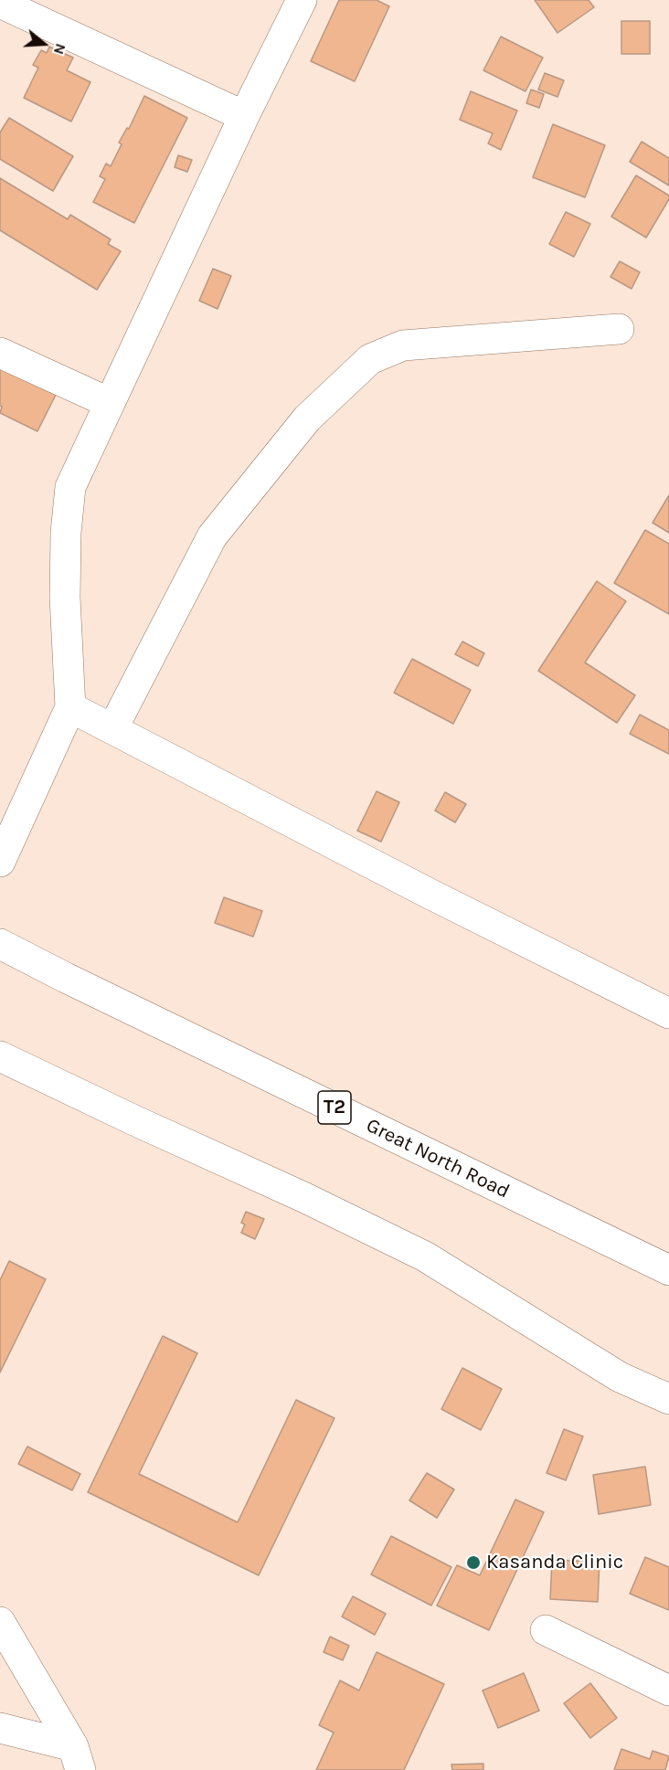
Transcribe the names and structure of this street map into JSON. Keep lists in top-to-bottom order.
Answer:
{
  "streets": {
    "main road": ["T2", "Great North Road"]
  },
  "places": ["Kasanda Clinic"],
  "north": "right"
}
